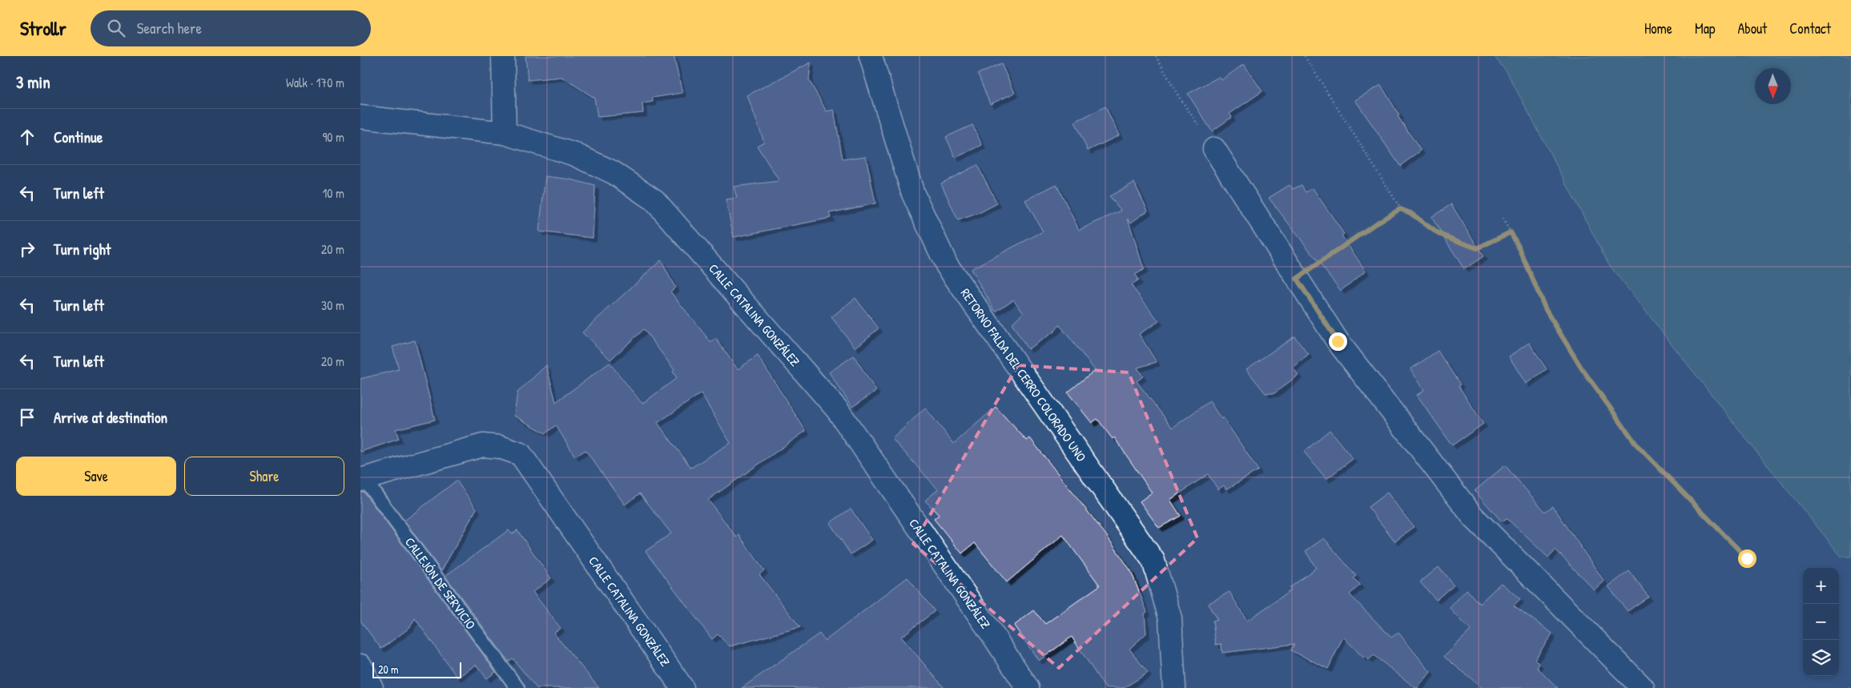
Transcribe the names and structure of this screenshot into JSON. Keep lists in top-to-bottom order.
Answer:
{
  "streets": {
    "street": ["CALLE CATALINA GONZÁLEZ", "RETORNO FALDA DEL CERRO COLORADO UNO"],
    "lane": ["CALLEJÓN DE SERVICIO"]
  },
  "crossings": [
    ["CALLE CATALINA GONZÁLEZ", "CALLEJÓN DE SERVICIO"]
  ],
  "scale_bar": "20 m",
  "north": "bottom",
  "page": {
    "header": "Strollr",
    "search": "Search here",
    "nav": [
      "Home",
      "Map",
      "About",
      "Contact"
    ],
    "heading": ["3 min", "Walk · 170 m"],
    "list": [
      ["Continue", "90 m"],
      ["Turn left", "10 m"],
      ["Turn right", "20 m"],
      ["Turn left", "30 m"],
      ["Turn left", "20 m"],
      "Arrive at destination"
    ],
    "buttons": ["Save", "Share"],
    "map_buttons": ["+", "−"],
    "scale": "20 m"
  }
}
